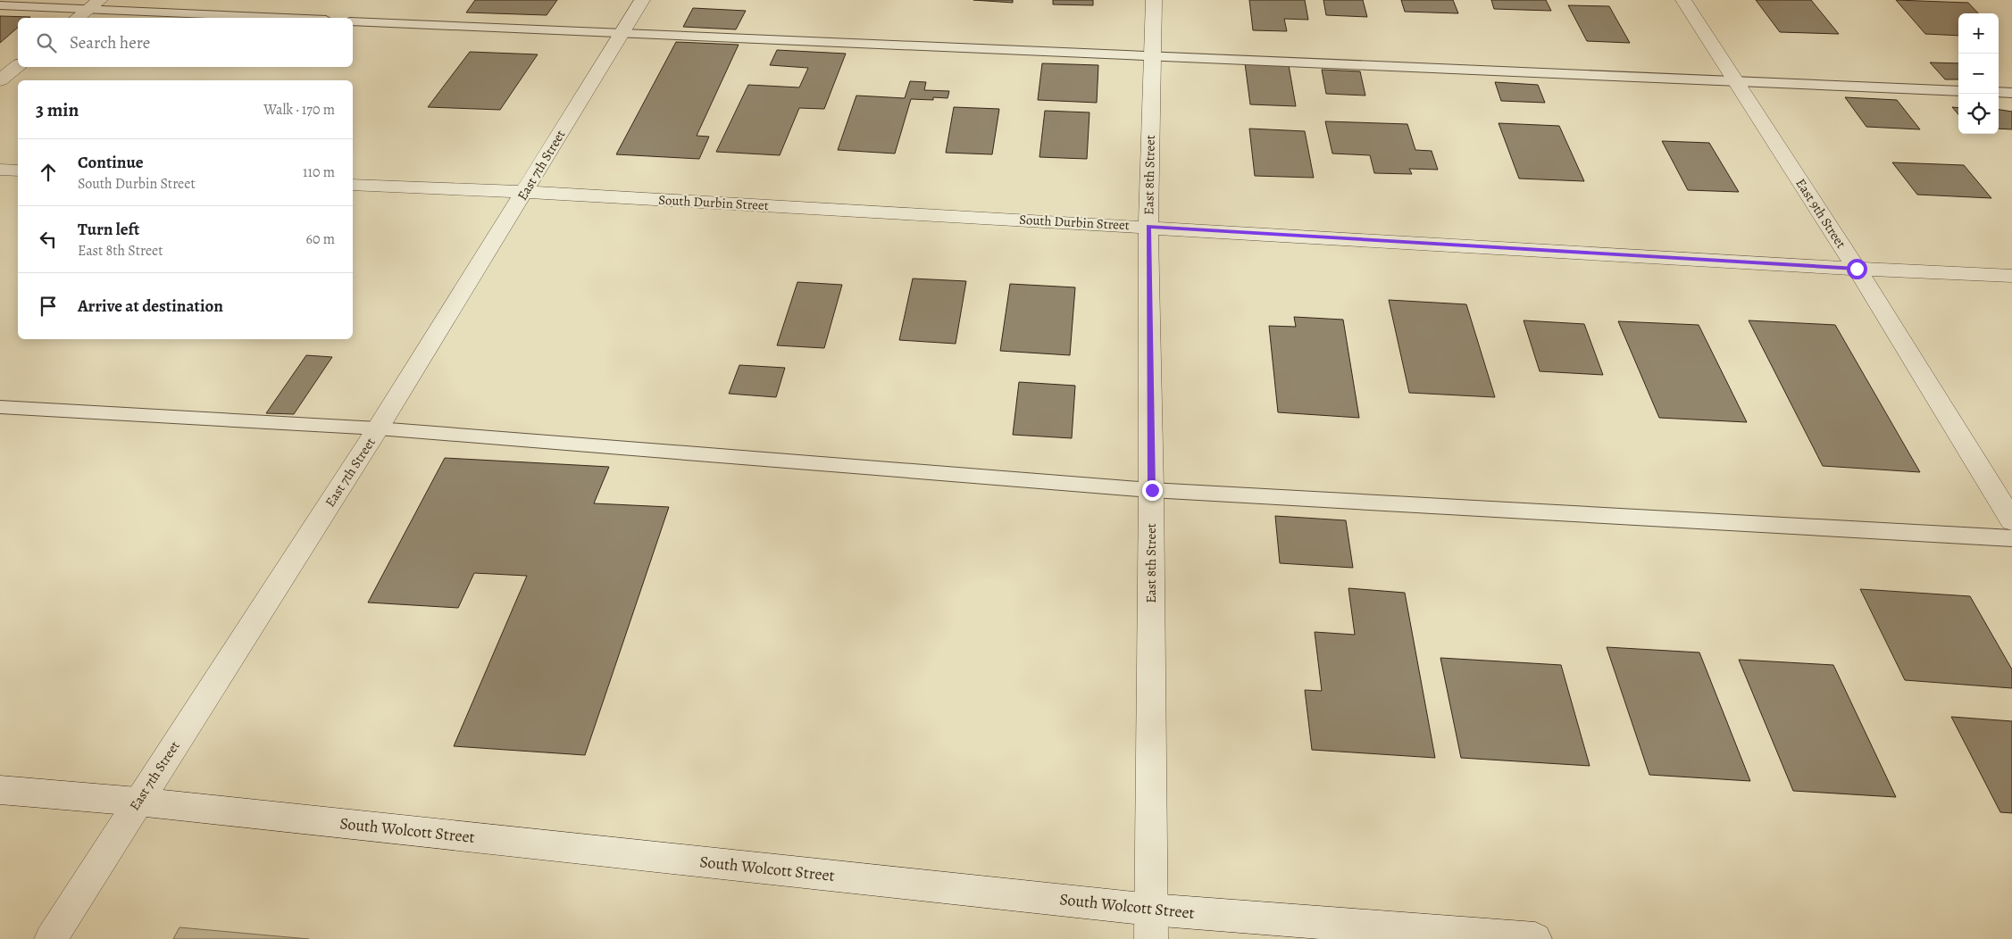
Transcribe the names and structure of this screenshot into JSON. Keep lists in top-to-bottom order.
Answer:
{
  "streets": {
    "street": [
      "East 7th Street",
      "East 8th Street",
      "South Durbin Street",
      "East 9th Street",
      "South Wolcott Street"
    ]
  },
  "crossings": [
    ["East 7th Street", "South Durbin Street"],
    ["East 7th Street", "South Wolcott Street"],
    ["East 8th Street", "South Durbin Street"],
    ["East 8th Street", "South Wolcott Street"],
    ["South Durbin Street", "East 9th Street"]
  ],
  "page": {
    "map_buttons": ["+", "−"],
    "search": "Search here",
    "heading": ["3 min", "Walk · 170 m"],
    "list": [
      ["Continue", "South Durbin Street", "110 m"],
      ["Turn left", "East 8th Street", "60 m"],
      "Arrive at destination"
    ]
  }
}
